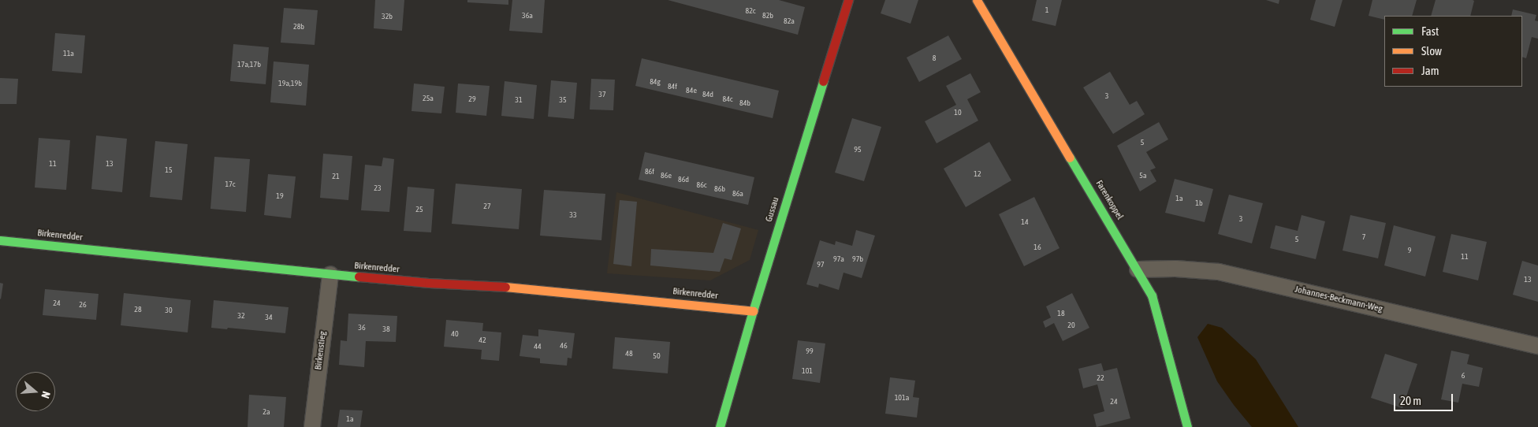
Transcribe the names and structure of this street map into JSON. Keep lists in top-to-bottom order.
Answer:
{
  "streets": {
    "street": [
      "Farenkoppel",
      "Gussau",
      "Birkenredder",
      "Johannes-Beckmann-Weg",
      "Birkenstieg"
    ]
  },
  "crossings": [
    ["Farenkoppel", "Johannes-Beckmann-Weg"],
    ["Gussau", "Birkenredder"],
    ["Birkenredder", "Birkenstieg"]
  ],
  "house_numbers": [
    "1",
    "82c",
    "36a",
    "82b",
    "32b",
    "82a",
    "28b",
    "11a",
    "8",
    "17a,17b",
    "84g",
    "19a,19b",
    "84f",
    "84e",
    "37",
    "84d",
    "3",
    "25a",
    "29",
    "84c",
    "31",
    "35",
    "84b",
    "10",
    "5",
    "95",
    "11",
    "13",
    "15",
    "86f",
    "12",
    "86e",
    "5a",
    "21",
    "86d",
    "17c",
    "86c",
    "23",
    "86b",
    "86a",
    "19",
    "1a",
    "1b",
    "27",
    "25",
    "33",
    "3",
    "14",
    "7",
    "5",
    "16",
    "9",
    "11",
    "97a",
    "97b",
    "97",
    "13",
    "24",
    "26",
    "28",
    "30",
    "18",
    "32",
    "34",
    "20",
    "36",
    "38",
    "40",
    "42",
    "46",
    "44",
    "99",
    "48",
    "50",
    "101",
    "6",
    "22",
    "101a",
    "24",
    "2a",
    "1a"
  ],
  "legend": ["Fast", "Slow", "Jam"],
  "scale_bar": "20 m",
  "north": "right"
}
